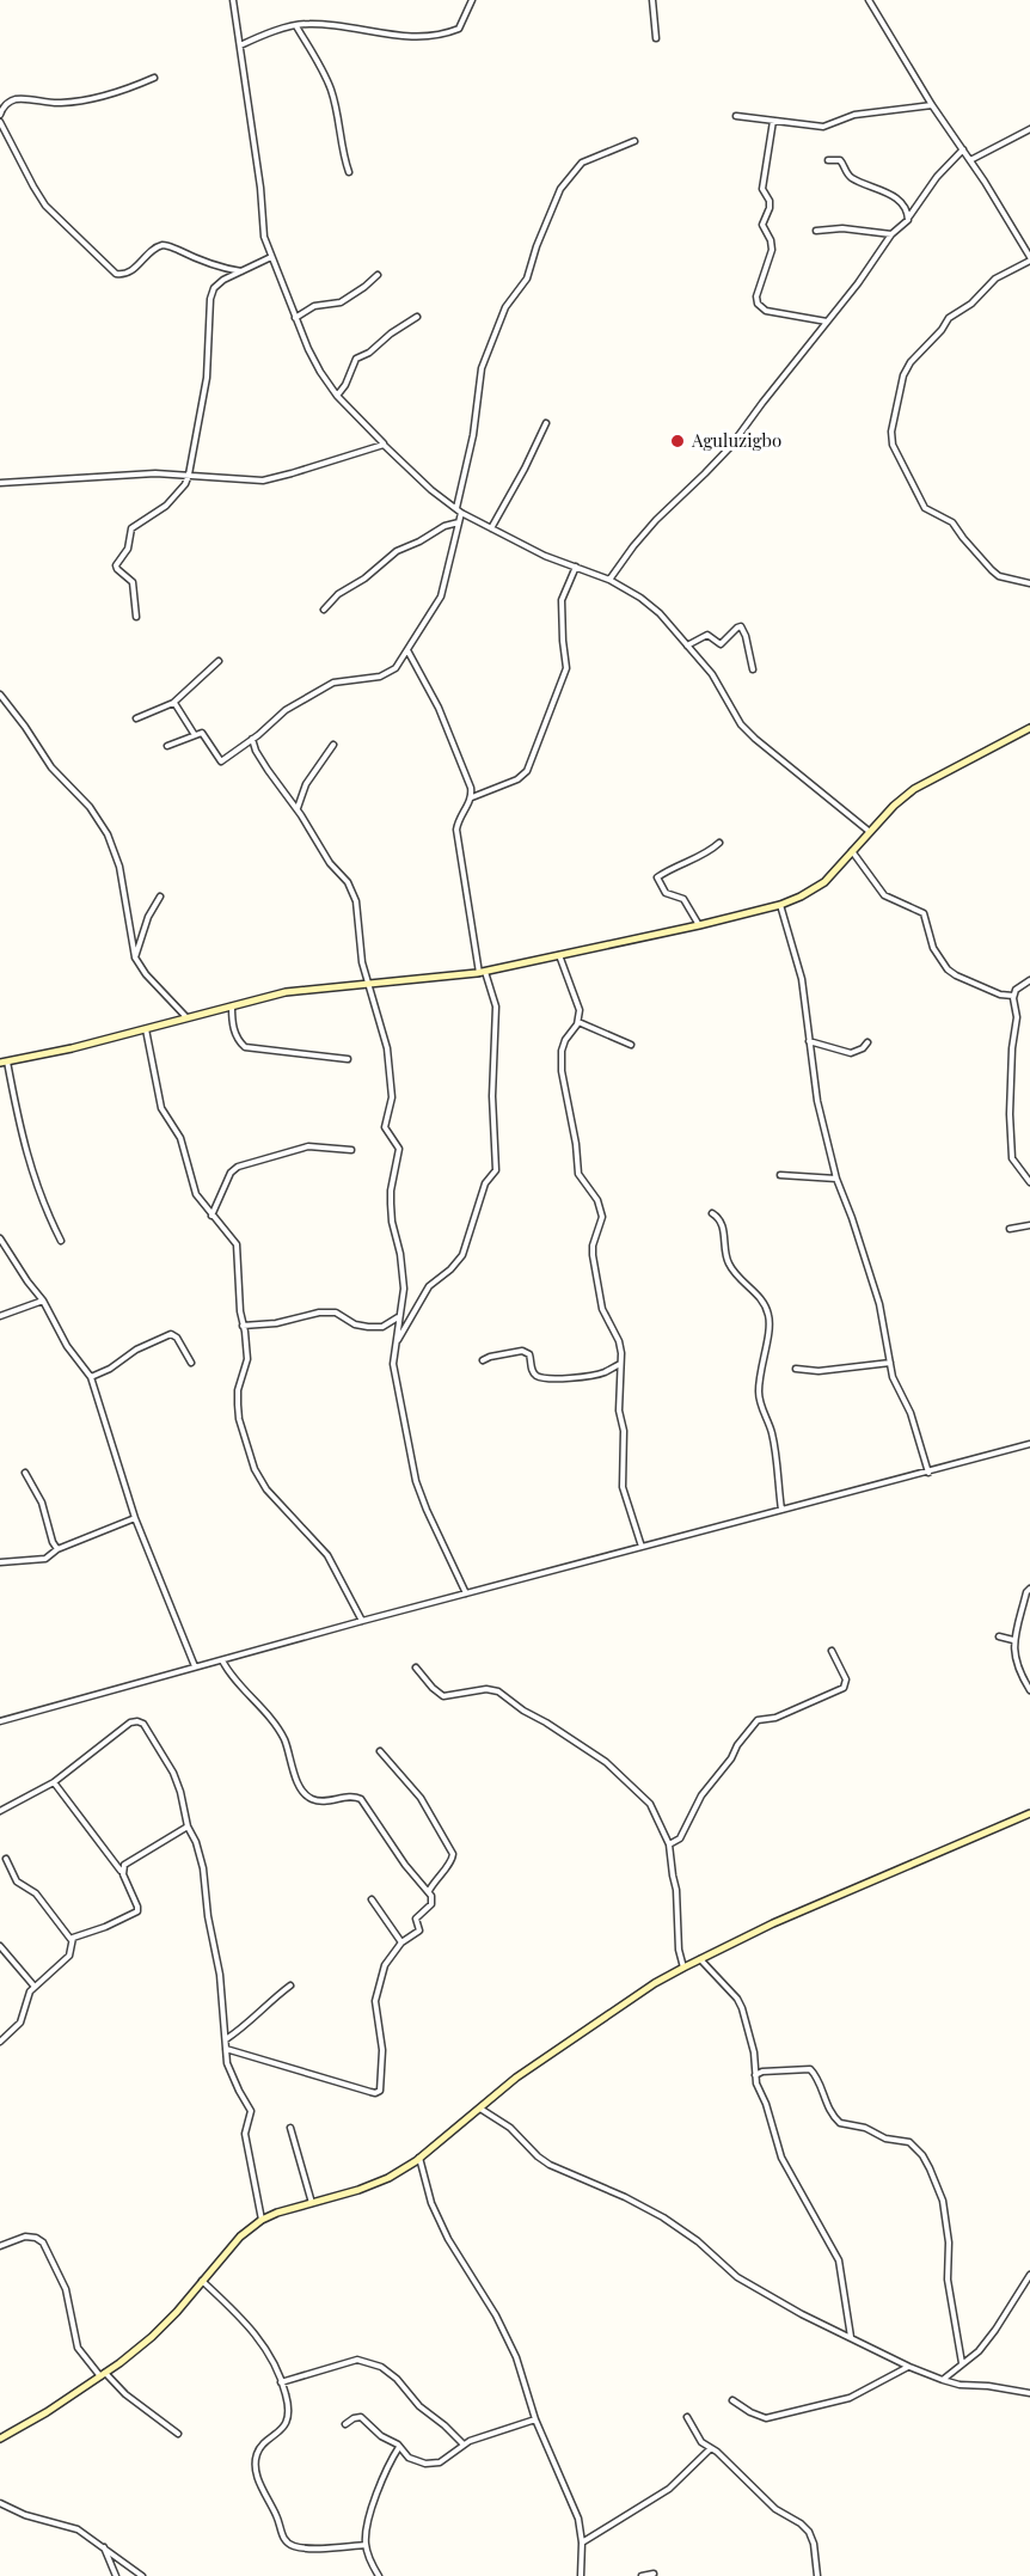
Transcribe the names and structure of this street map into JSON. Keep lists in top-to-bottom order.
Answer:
{
  "places": ["Aguluzigbo"]
}
